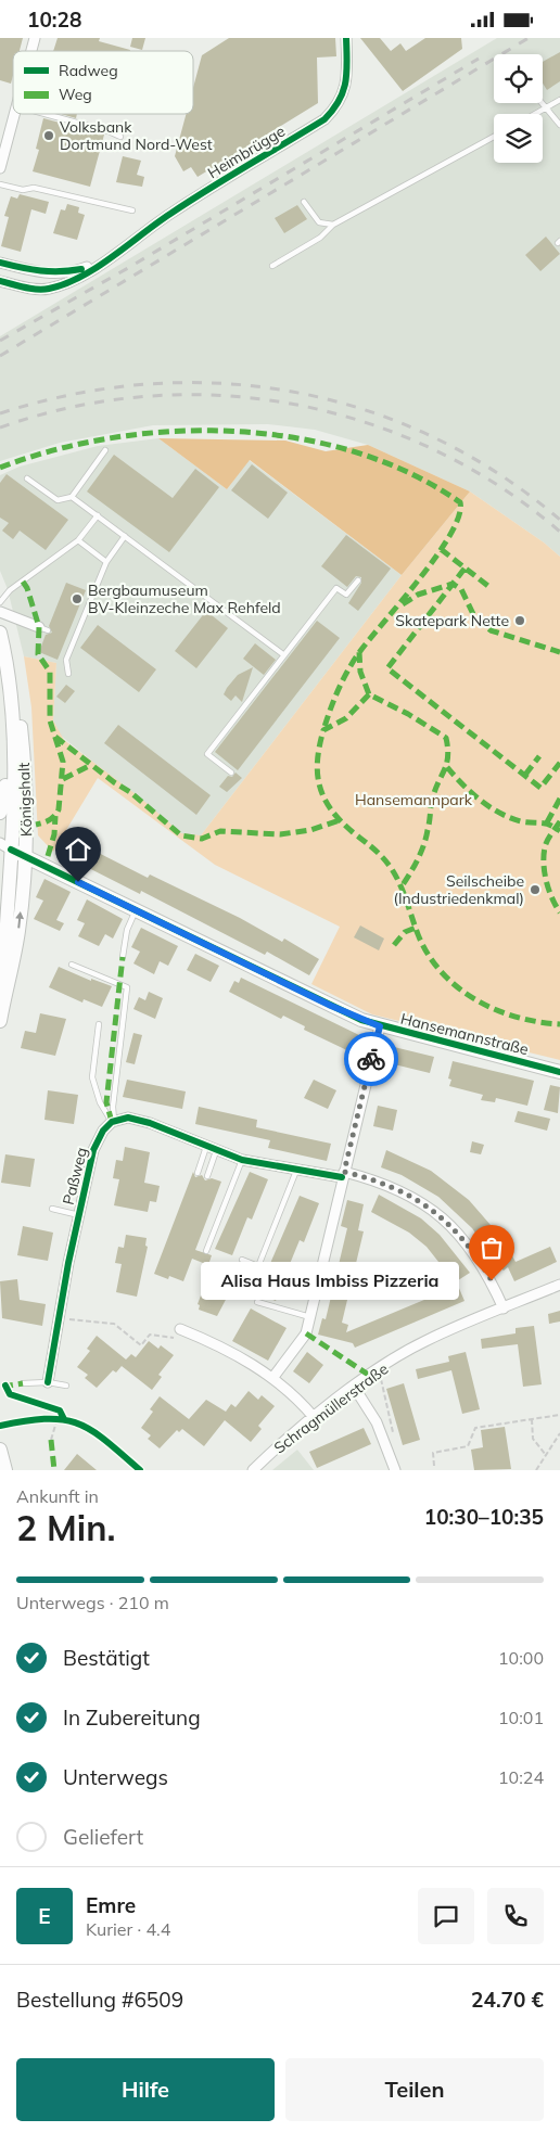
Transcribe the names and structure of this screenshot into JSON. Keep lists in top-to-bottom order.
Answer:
{
  "streets": {
    "main road": ["Königshalt", "Hansemannstraße"],
    "street": ["Heimbrügge", "Paßweg", "Schragmüllerstraße"]
  },
  "crossings": [
    ["Königshalt", "Hansemannstraße"]
  ],
  "parks": ["Hansemannpark"],
  "places": [
    "Volksbank Dortmund Nord-West",
    "Bergbaumuseum BV-Kleinzeche Max Rehfeld",
    "Skatepark Nette",
    "Seilscheibe (Industriedenkmal)",
    "Alisa Haus Imbiss Pizzeria"
  ],
  "legend": ["Radweg", "Weg"],
  "page": {
    "status": "10:28",
    "bubble": "Alisa Haus Imbiss Pizzeria",
    "heading": ["2 Min.", "Ankunft in", "10:30–10:35"],
    "panel": [
      "Emre",
      "Kurier · 4.4",
      "Bestellung #6509",
      "24.70 €"
    ],
    "bar": "Unterwegs · 210 m",
    "list": [
      ["Bestätigt", "10:00"],
      ["In Zubereitung", "10:01"],
      ["Unterwegs", "10:24"],
      "Geliefert"
    ],
    "round": "E",
    "buttons": ["Hilfe", "Teilen"]
  }
}
